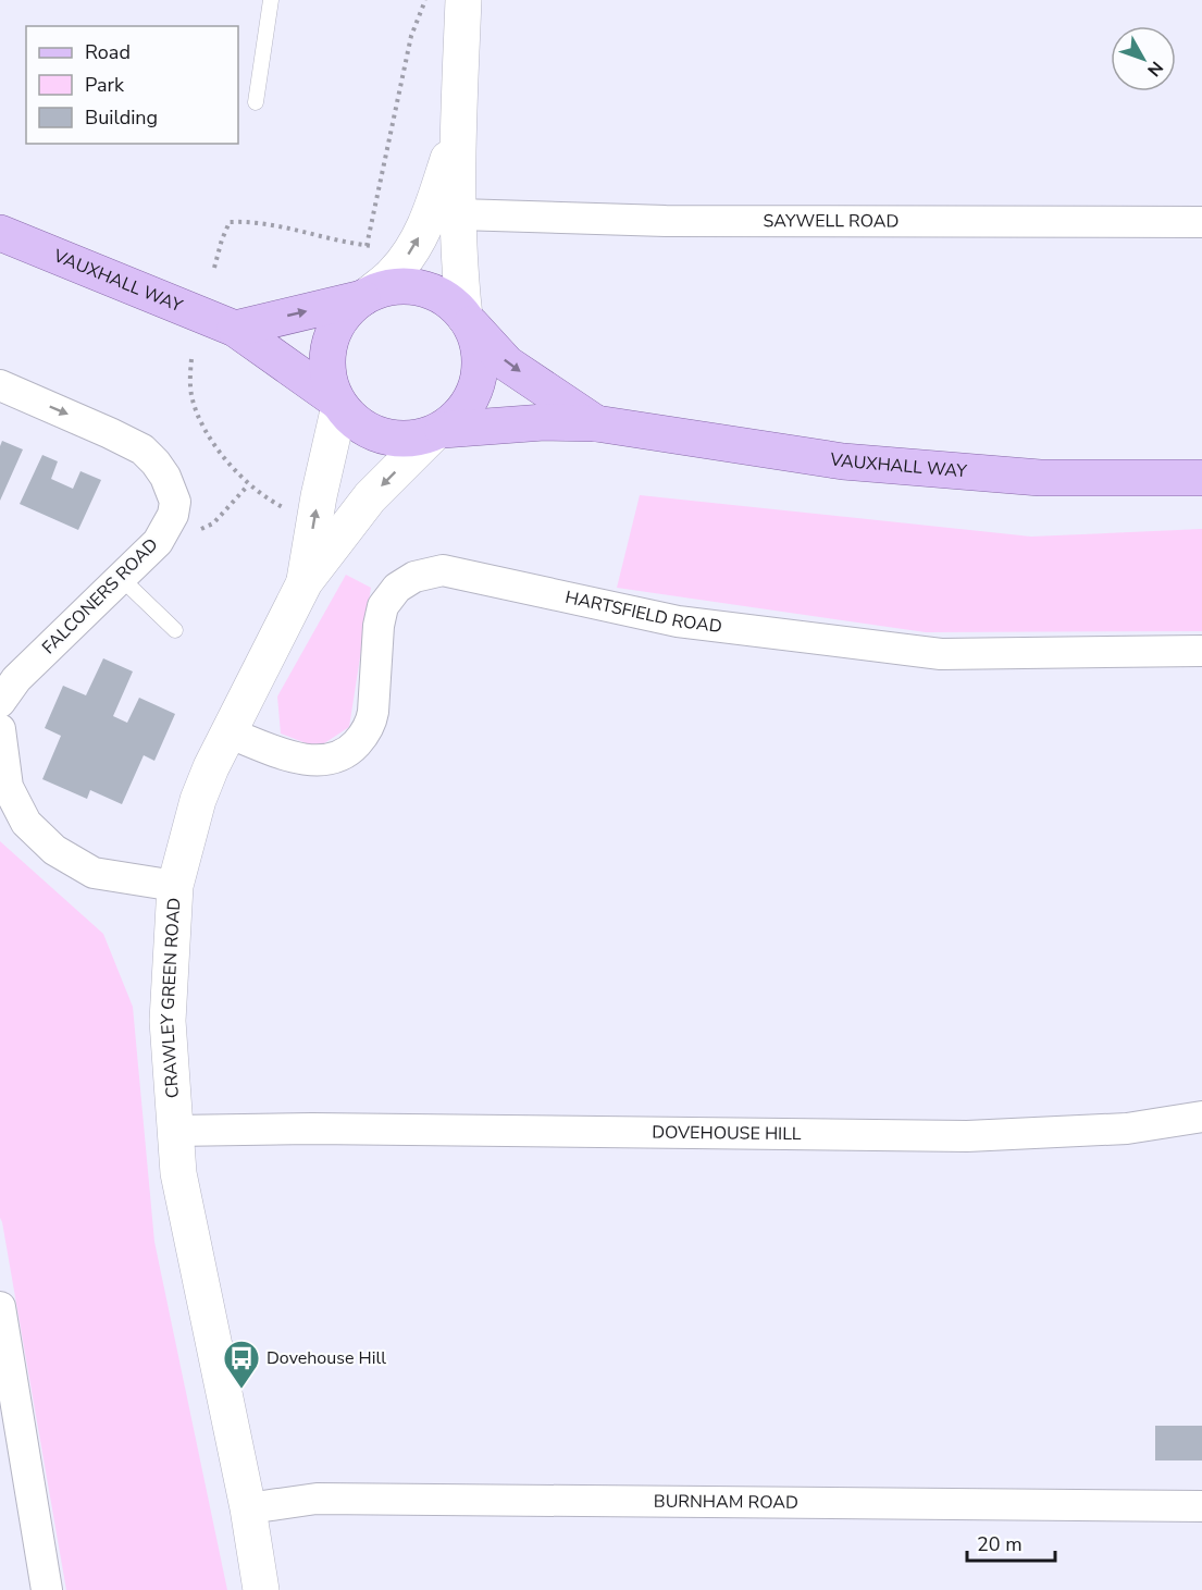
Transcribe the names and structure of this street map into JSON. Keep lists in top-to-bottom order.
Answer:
{
  "streets": {
    "main road": ["VAUXHALL WAY"],
    "street": [
      "SAYWELL ROAD",
      "FALCONERS ROAD",
      "HARTSFIELD ROAD",
      "CRAWLEY GREEN ROAD",
      "DOVEHOUSE HILL",
      "BURNHAM ROAD"
    ]
  },
  "crossings": [
    ["VAUXHALL WAY", "CRAWLEY GREEN ROAD"],
    ["HARTSFIELD ROAD", "CRAWLEY GREEN ROAD"],
    ["CRAWLEY GREEN ROAD", "DOVEHOUSE HILL"],
    ["CRAWLEY GREEN ROAD", "BURNHAM ROAD"]
  ],
  "one_way": ["FALCONERS ROAD"],
  "places": {
    "bus stop": ["Dovehouse Hill"]
  },
  "legend": ["Road", "Park", "Building"],
  "scale_bar": "20 m",
  "north": "bottom right"
}
